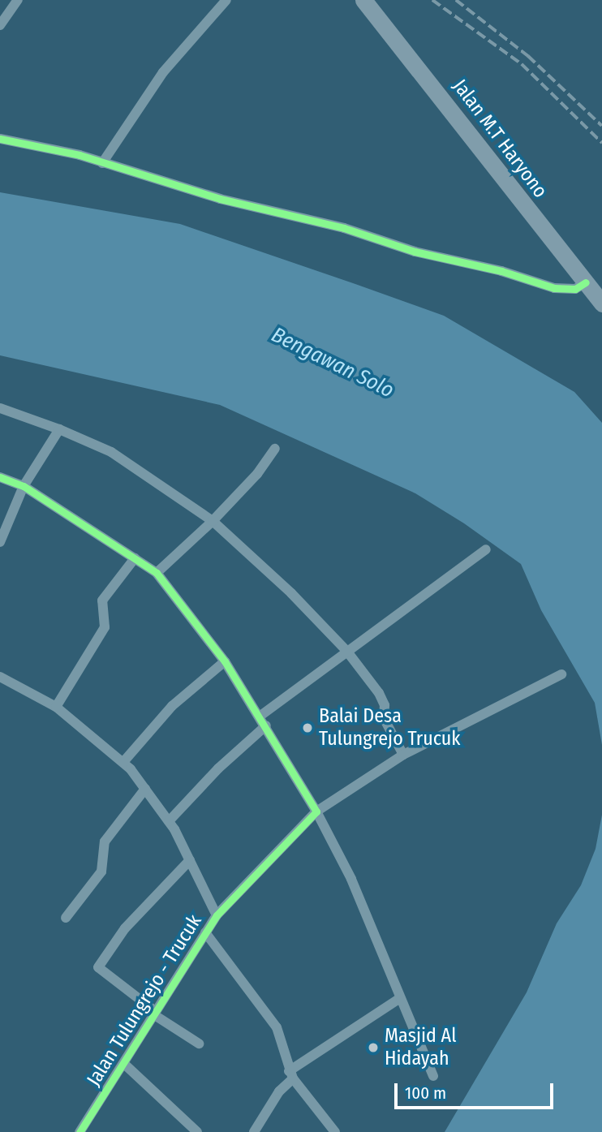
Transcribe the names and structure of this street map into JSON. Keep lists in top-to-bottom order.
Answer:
{
  "streets": {
    "highway": ["Jalan M.T Haryono"],
    "street": ["Jalan Tulungrejo - Trucuk"]
  },
  "water": ["Bengawan Solo"],
  "places": ["Balai Desa Tulungrejo Trucuk", "Masjid Al Hidayah"],
  "scale_bar": "100 m"
}
